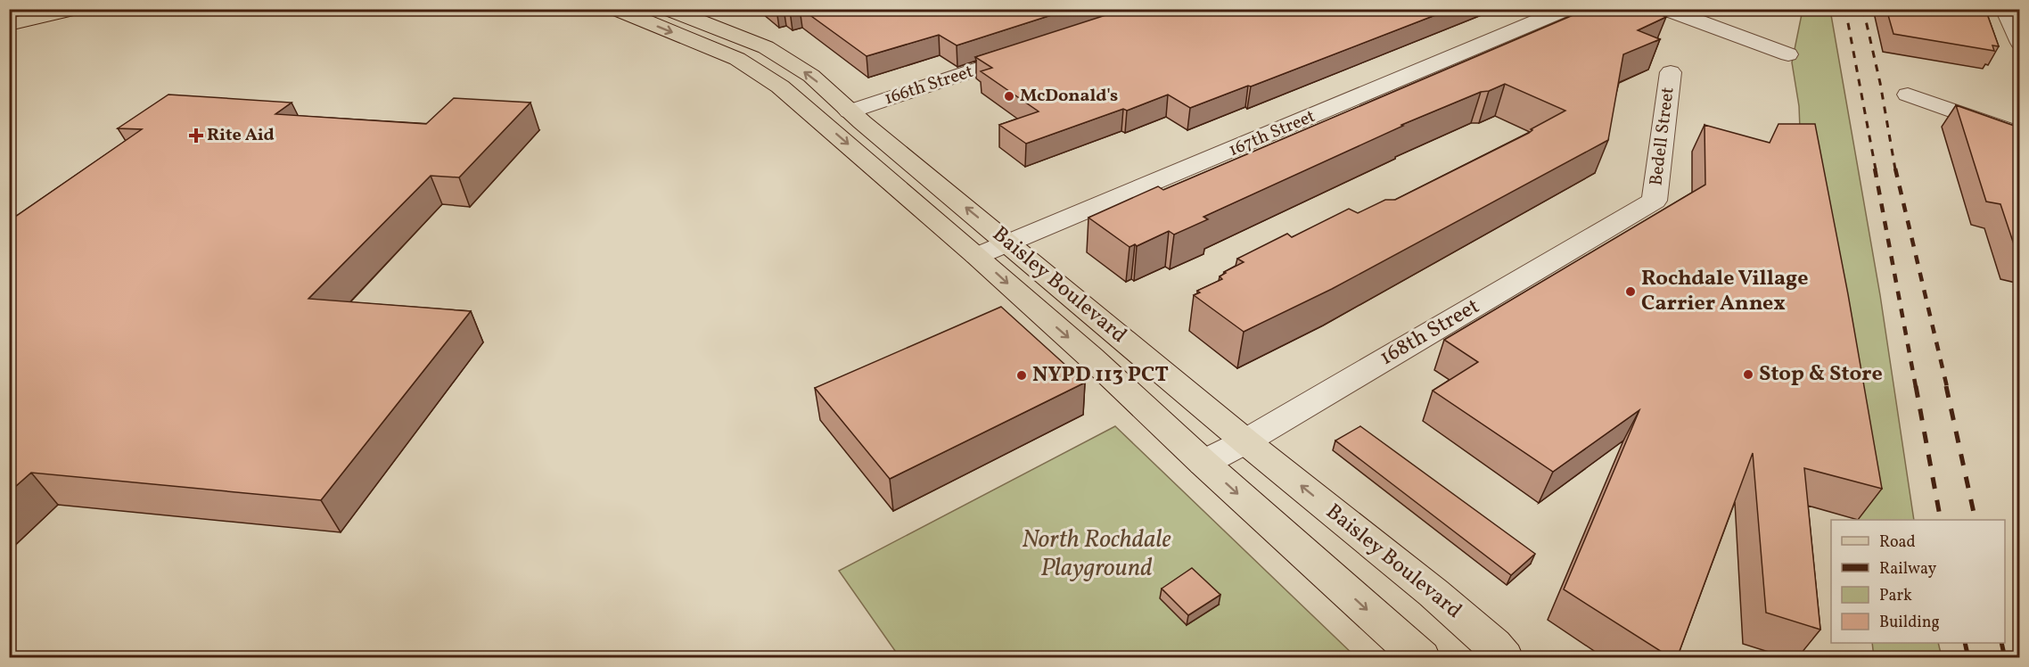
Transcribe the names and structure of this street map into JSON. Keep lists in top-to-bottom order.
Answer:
{
  "streets": {
    "main road": ["Baisley Boulevard"],
    "street": [
      "166th Street",
      "167th Street",
      "Bedell Street",
      "168th Street"
    ]
  },
  "crossings": [
    ["166th Street", "Baisley Boulevard"],
    ["167th Street", "Baisley Boulevard"],
    ["Bedell Street", "168th Street"],
    ["Baisley Boulevard", "168th Street"]
  ],
  "parks": ["North Rochdale Playground"],
  "places": {
    "other": [
      "McDonald's",
      "Rochdale Village Carrier Annex",
      "Stop & Store",
      "NYPD 113 PCT"
    ],
    "health": ["Rite Aid"]
  },
  "legend": [
    "Road",
    "Railway",
    "Park",
    "Building"
  ]
}
